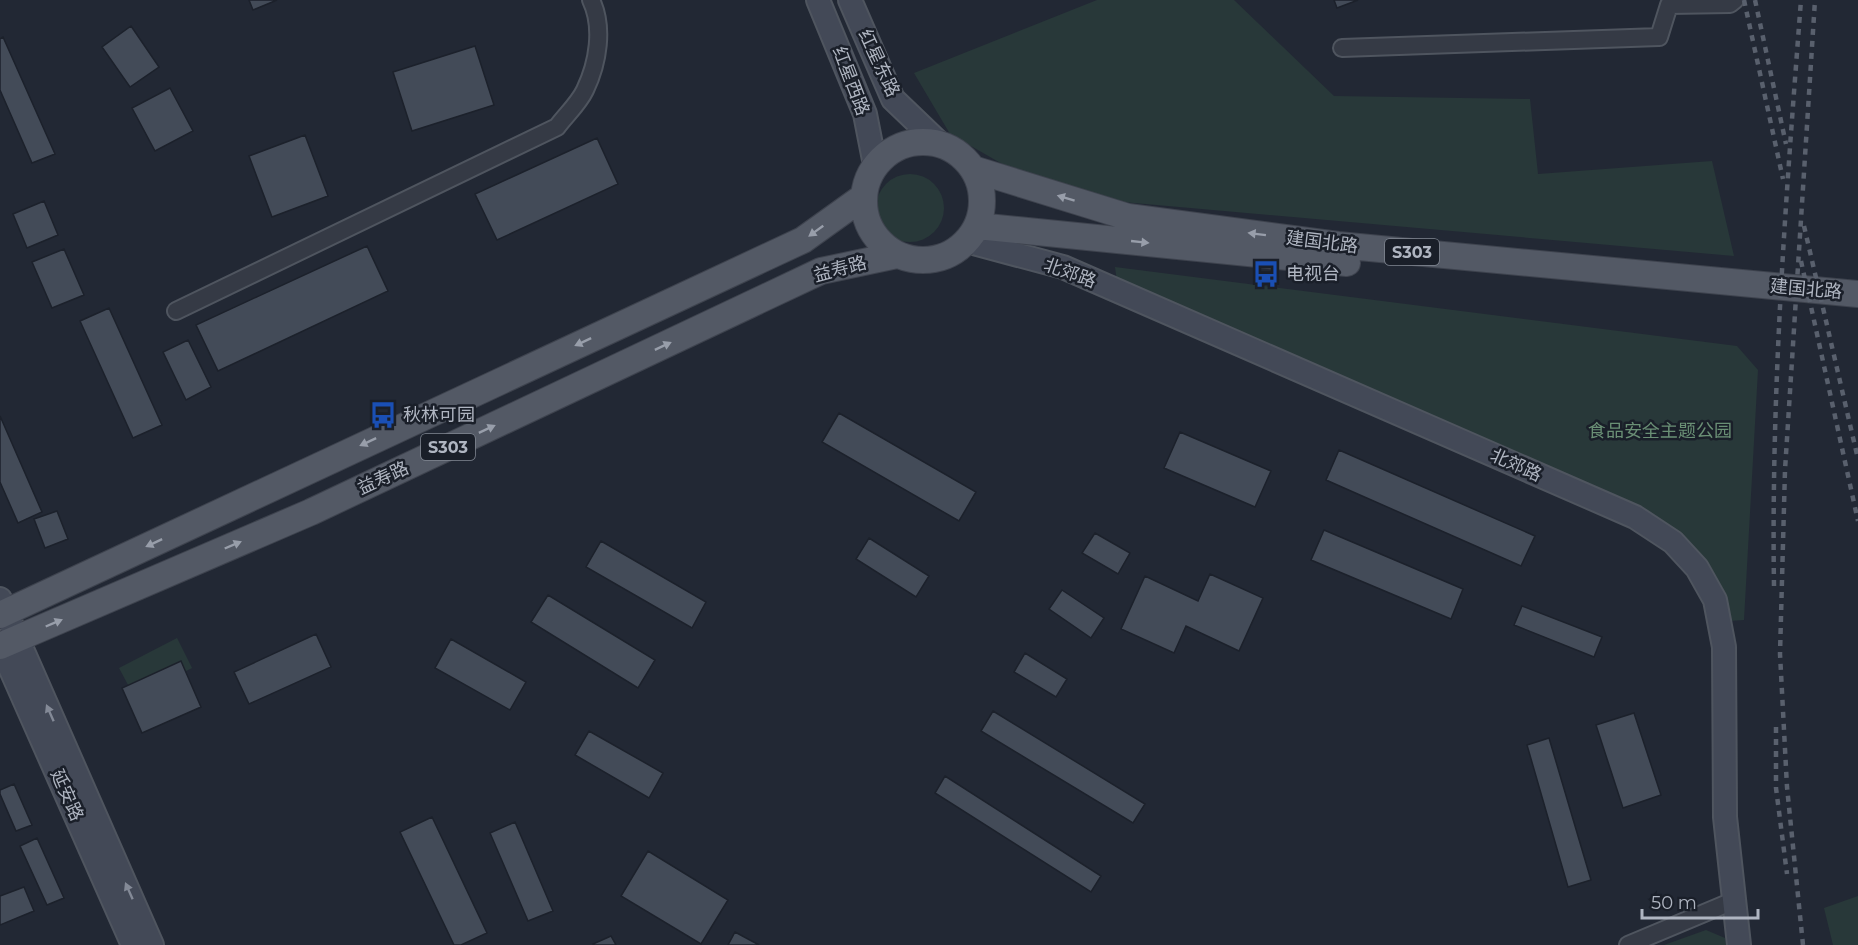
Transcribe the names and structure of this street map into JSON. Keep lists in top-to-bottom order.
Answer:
{
  "streets": {
    "main road": ["建国北路", "S303", "益寿路"],
    "street": [
      "红星东路",
      "红星西路",
      "北郊路",
      "延安路"
    ]
  },
  "crossings": [
    ["红星东路", "红星西路"],
    ["红星东路", "建国北路"],
    ["红星东路", "益寿路"],
    ["红星东路", "北郊路"],
    ["红星西路", "建国北路"],
    ["红星西路", "益寿路"],
    ["红星西路", "北郊路"],
    ["建国北路", "益寿路"],
    ["建国北路", "北郊路"],
    ["益寿路", "北郊路"],
    ["益寿路", "延安路"]
  ],
  "parks": ["食品安全主题公园"],
  "places": {
    "bus stop": ["电视台", "秋林可园"]
  },
  "scale_bar": "50 m"
}
